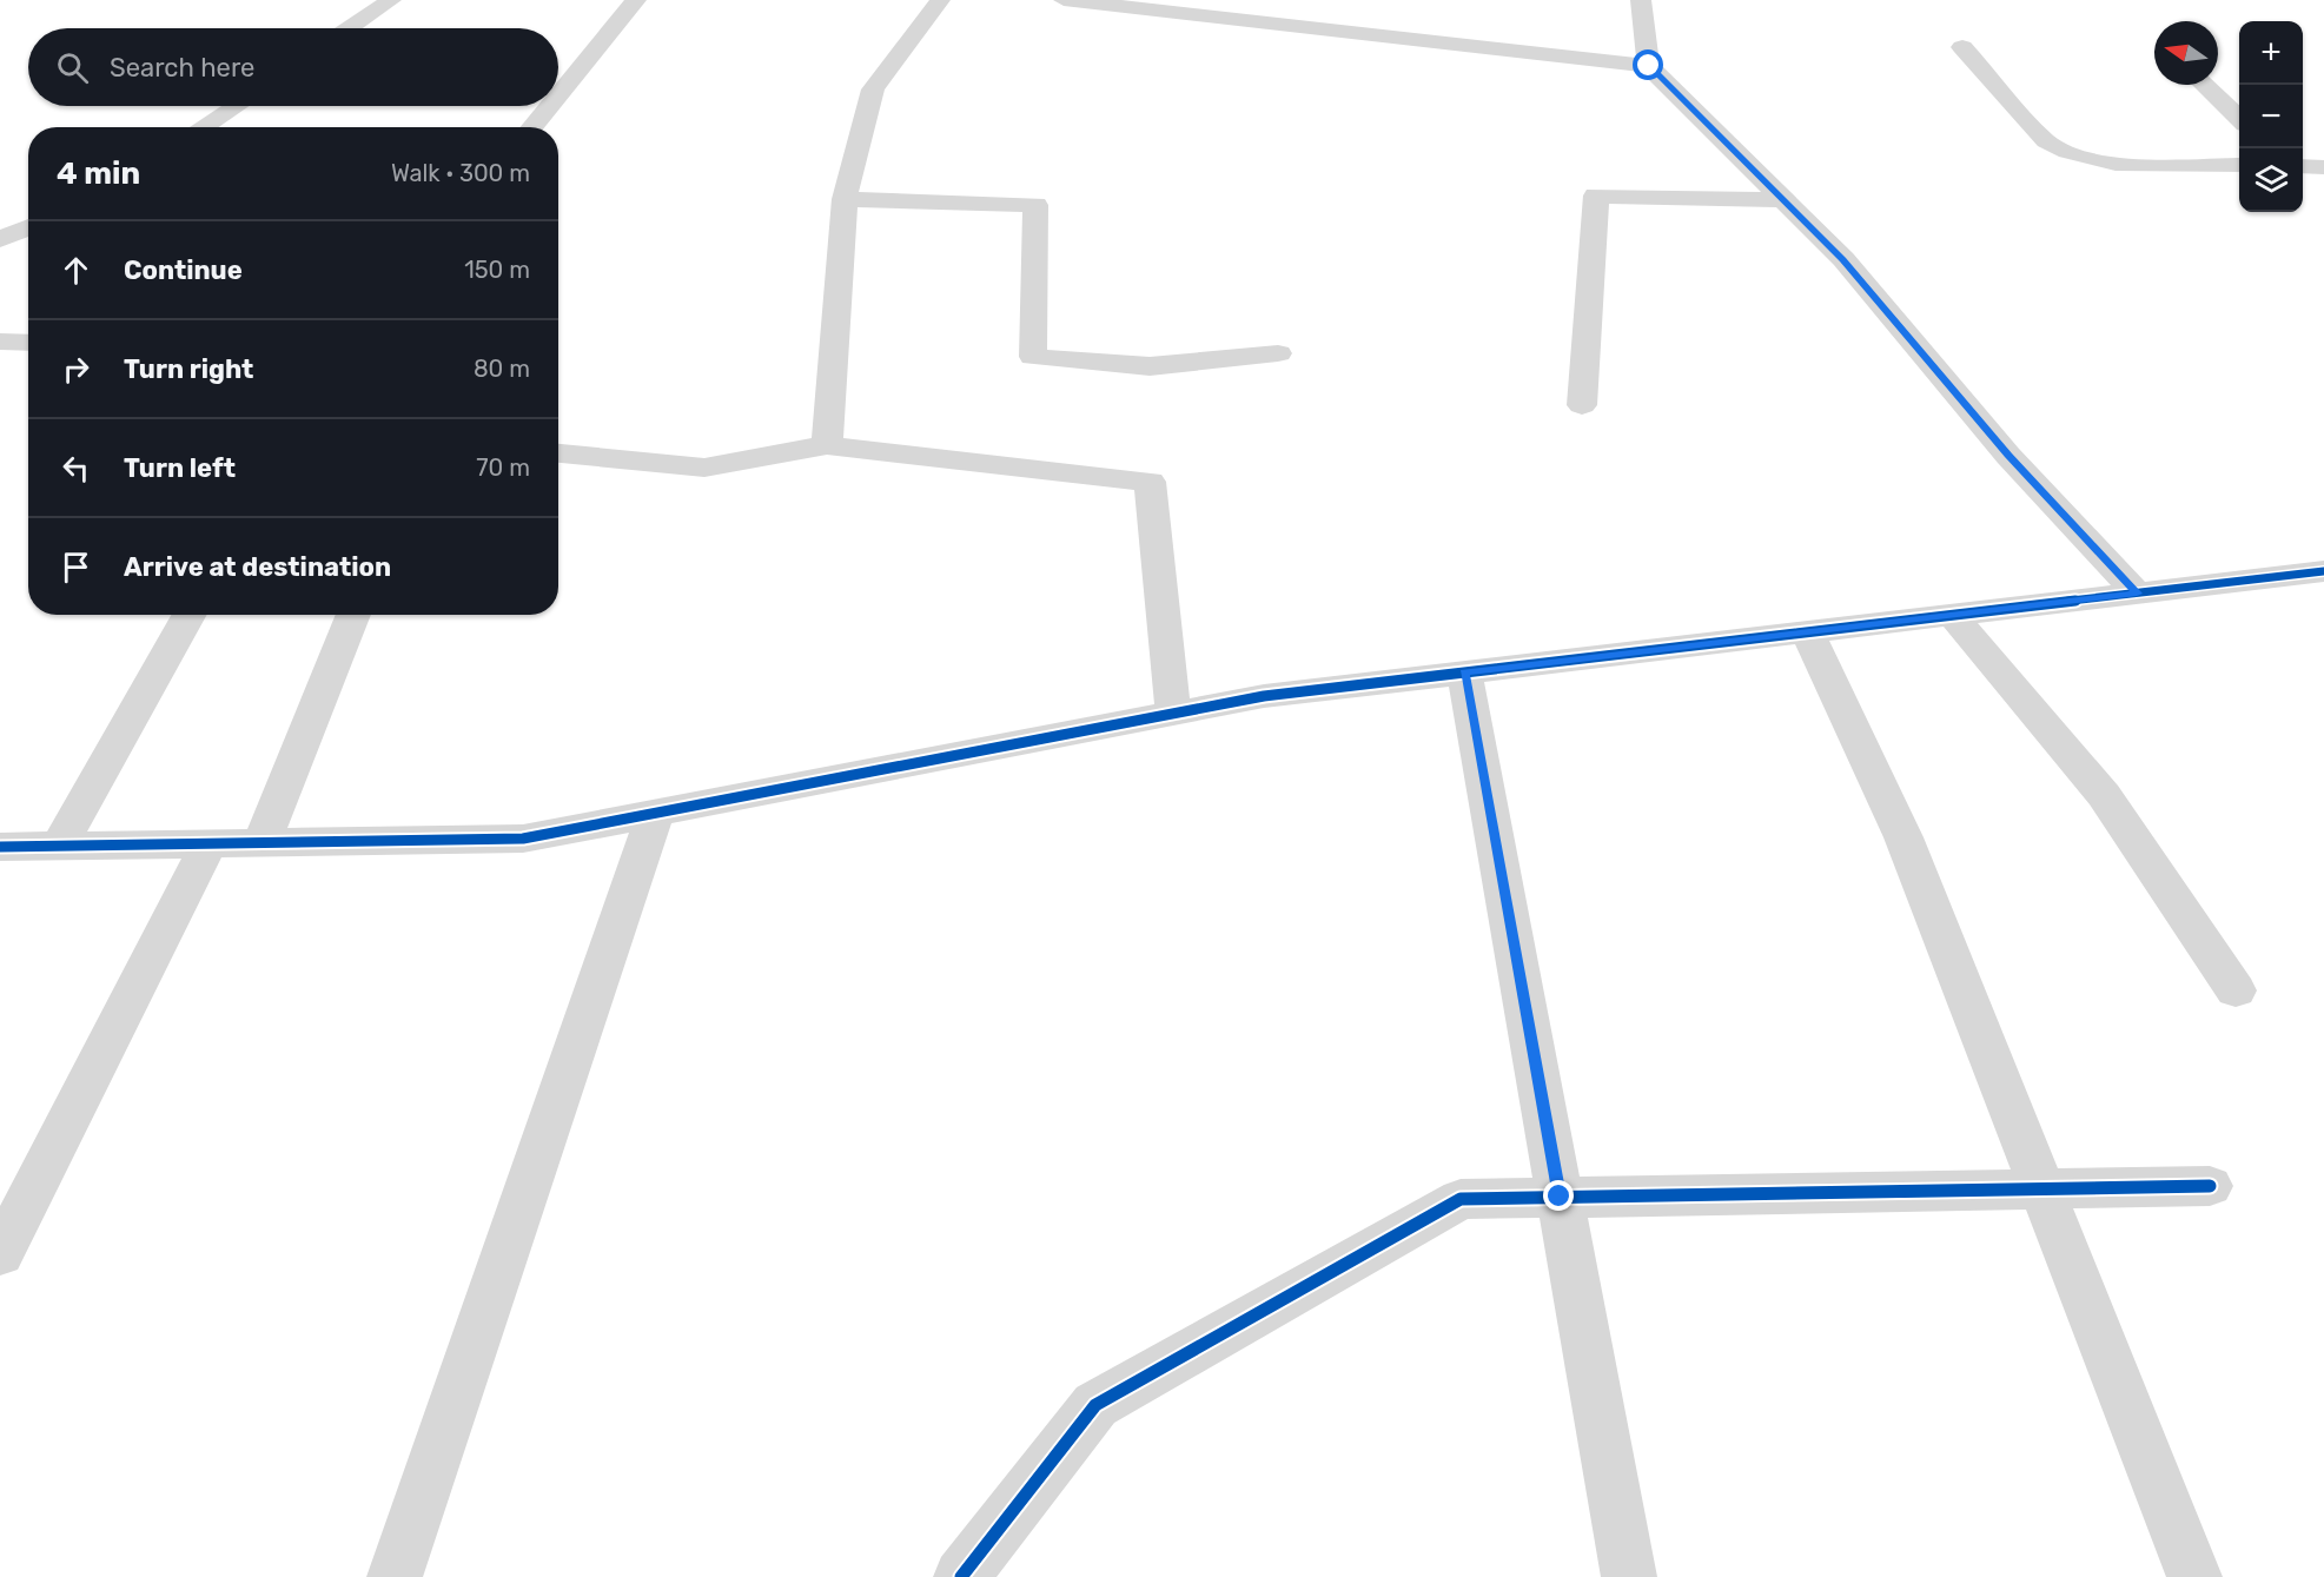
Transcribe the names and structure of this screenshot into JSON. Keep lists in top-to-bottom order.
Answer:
{
  "north": "left",
  "page": {
    "map_buttons": ["+", "−"],
    "search": "Search here",
    "heading": ["4 min", "Walk · 300 m"],
    "list": [
      ["Continue", "150 m"],
      ["Turn right", "80 m"],
      ["Turn left", "70 m"],
      "Arrive at destination"
    ]
  }
}
